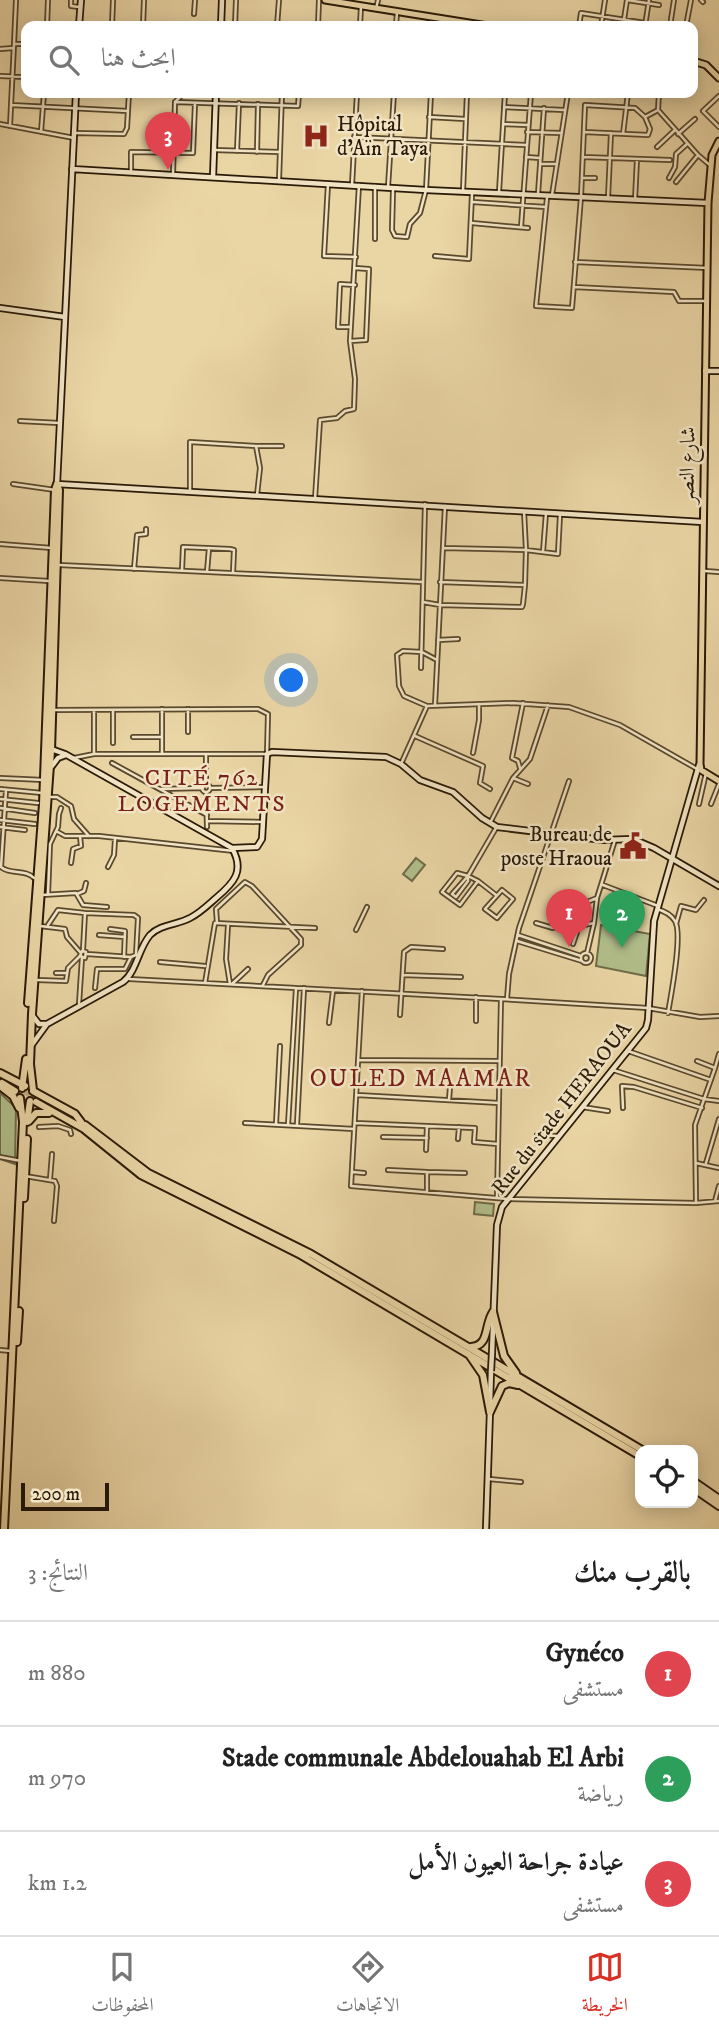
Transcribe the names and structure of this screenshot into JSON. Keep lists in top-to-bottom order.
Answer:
{
  "streets": {
    "main road": ["شارع النصر"],
    "street": ["Rue du stade HERAOUA"]
  },
  "crossings": [
    ["شارع النصر", "Rue du stade HERAOUA"]
  ],
  "districts": ["CITÉ 762 LOGEMENTS", "OULED MAAMAR"],
  "places": {
    "hospital": ["Hôpital d'Aïn Taya"],
    "public building": ["Bureau de poste Hraoua"]
  },
  "scale_bar": "200 m",
  "page": {
    "search": "ابحث هنا",
    "pins": ["3", "1", "2"],
    "scale": "200 m",
    "heading": ["بالقرب منك", "النتائج: 3"],
    "list": [
      {
        "mark": "1",
        "name": "Gynéco",
        "note": "مستشفى",
        "value": "880 m"
      },
      {
        "mark": "2",
        "name": "Stade communale Abdelouahab El Arbi",
        "note": "رياضة",
        "value": "970 m"
      },
      {
        "mark": "3",
        "name": "عيادة جراحة العيون الأمل",
        "note": "مستشفى",
        "value": "1.2 km"
      }
    ],
    "nav": ["الخريطة", "الاتجاهات", "المحفوظات"]
  }
}
